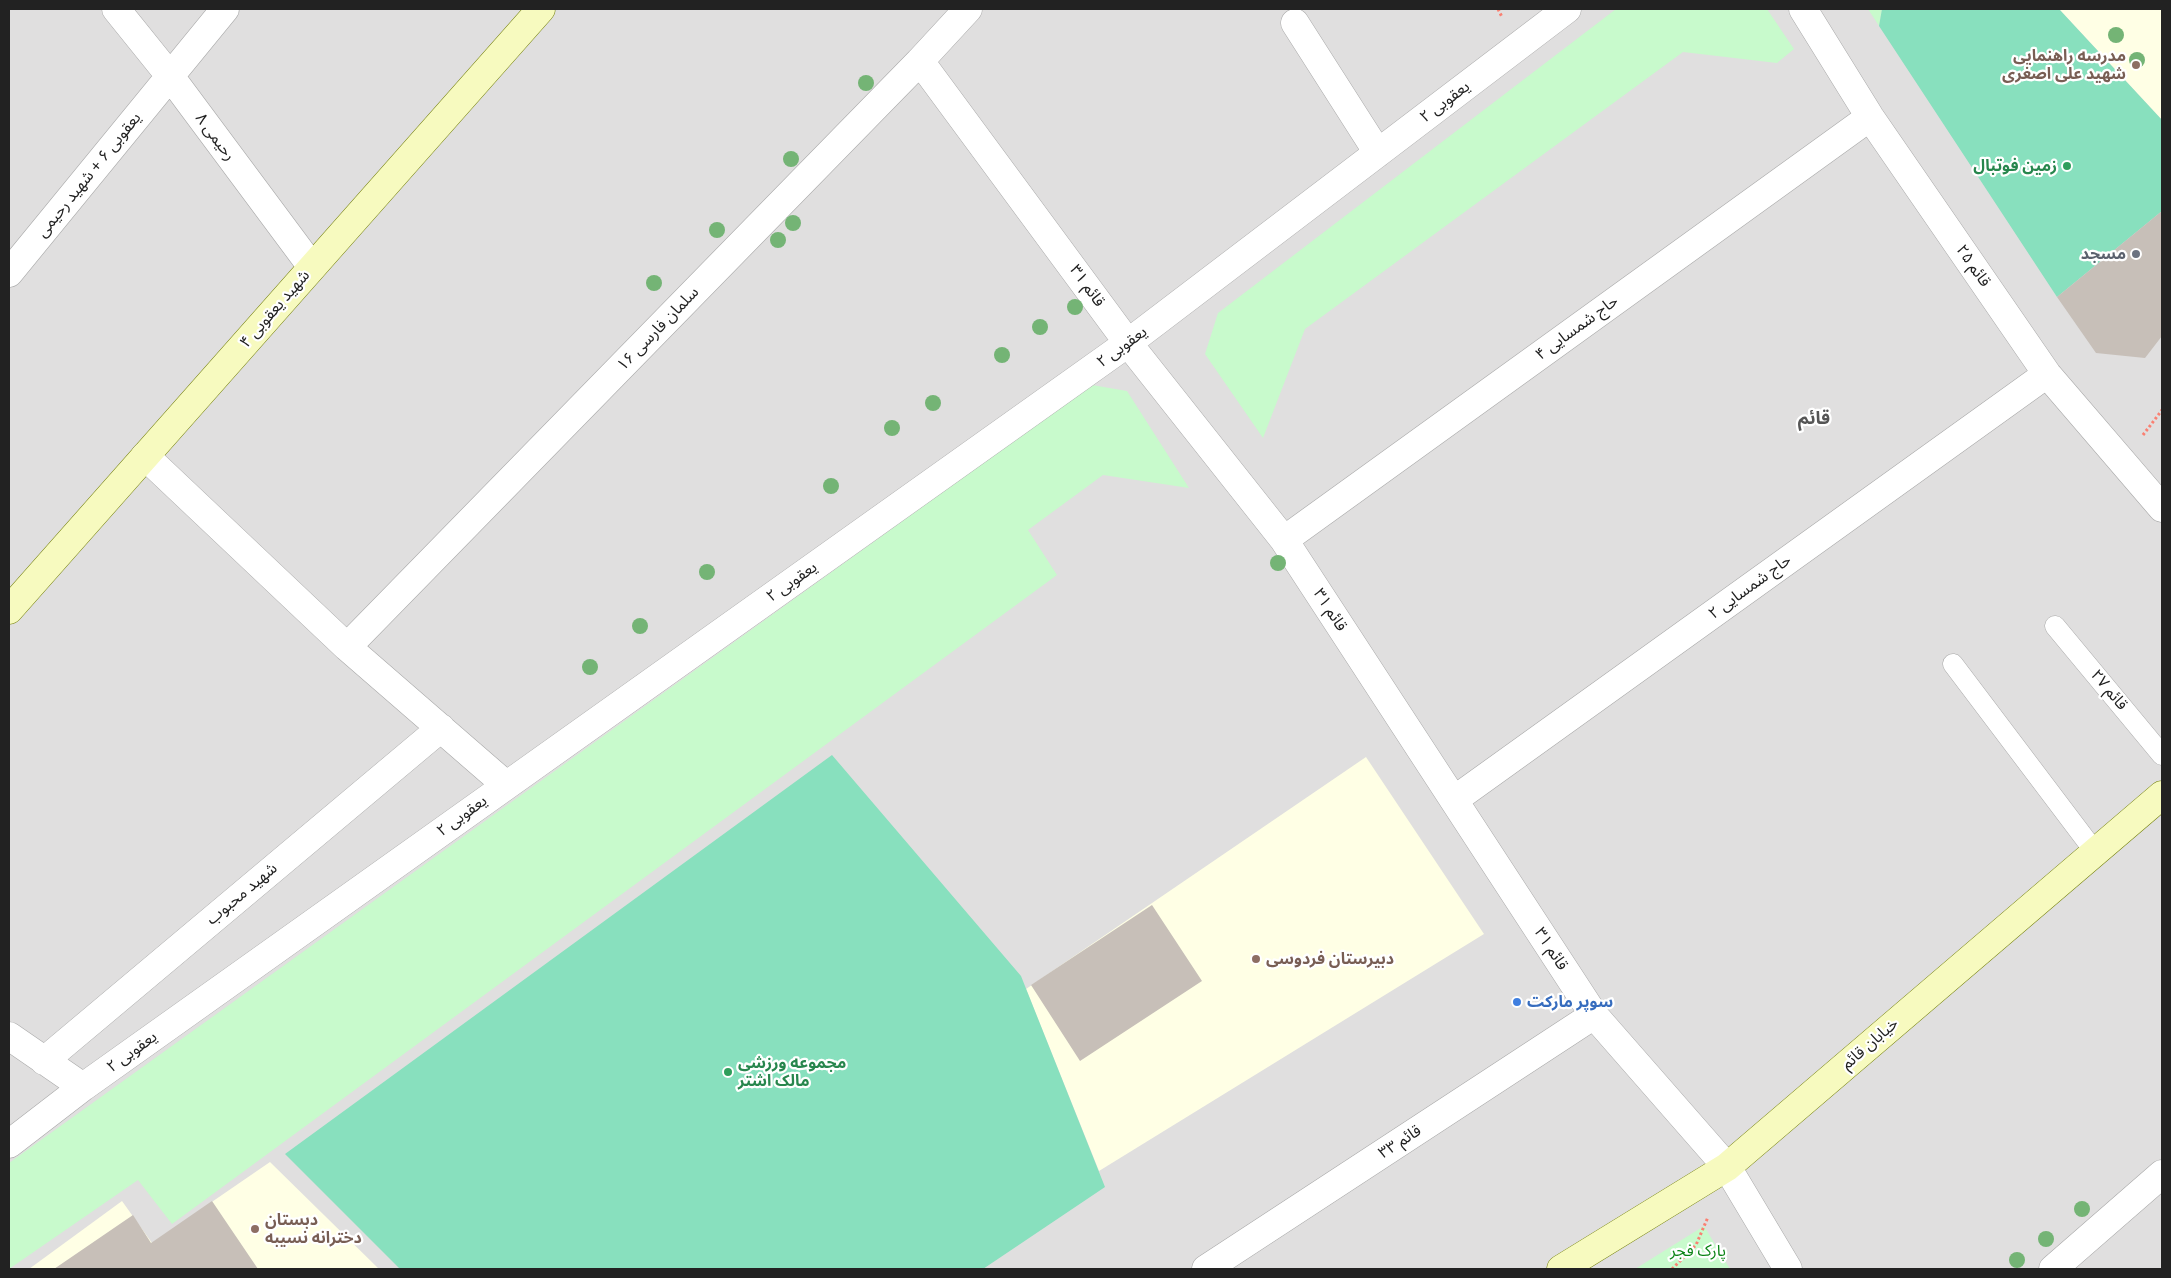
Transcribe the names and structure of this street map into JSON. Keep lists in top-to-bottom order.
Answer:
{
  "streets": {
    "street": [
      "یعقوبی ۲",
      "رحیمی ۸",
      "یعقوبی ۶ + شهید رحیمی",
      "قائم ۲۵",
      "قائم ۳۱",
      "شهید یعقوبی ۴",
      "حاج شمسایی ۴",
      "سلمان فارسی ۱۶",
      "حاج شمسایی ۲",
      "شهید محبوب",
      "خیابان قائم",
      "قائم ۳۳"
    ],
    "lane": ["قائم ۲۷"]
  },
  "crossings": [
    ["یعقوبی ۲", "قائم ۳۱"],
    ["رحیمی ۸", "یعقوبی ۶ + شهید رحیمی"],
    ["رحیمی ۸", "شهید یعقوبی ۴"],
    ["قائم ۲۵", "حاج شمسایی ۴"],
    ["قائم ۲۵", "حاج شمسایی ۲"],
    ["قائم ۳۱", "حاج شمسایی ۴"],
    ["قائم ۳۱", "سلمان فارسی ۱۶"],
    ["قائم ۳۱", "حاج شمسایی ۲"],
    ["قائم ۳۱", "خیابان قائم"],
    ["قائم ۳۱", "قائم ۳۳"]
  ],
  "districts": ["قائم"],
  "parks": ["پارک فجر"],
  "places": [
    "مدرسه راهنمایی شهید علی اصغری",
    "زمین فوتبال",
    "مسجد",
    "دبیرستان فردوسی",
    "سوپر مارکت",
    "مجموعه ورزشی مالک اشتر",
    "دبستان دخترانه نسیبه"
  ]
}
